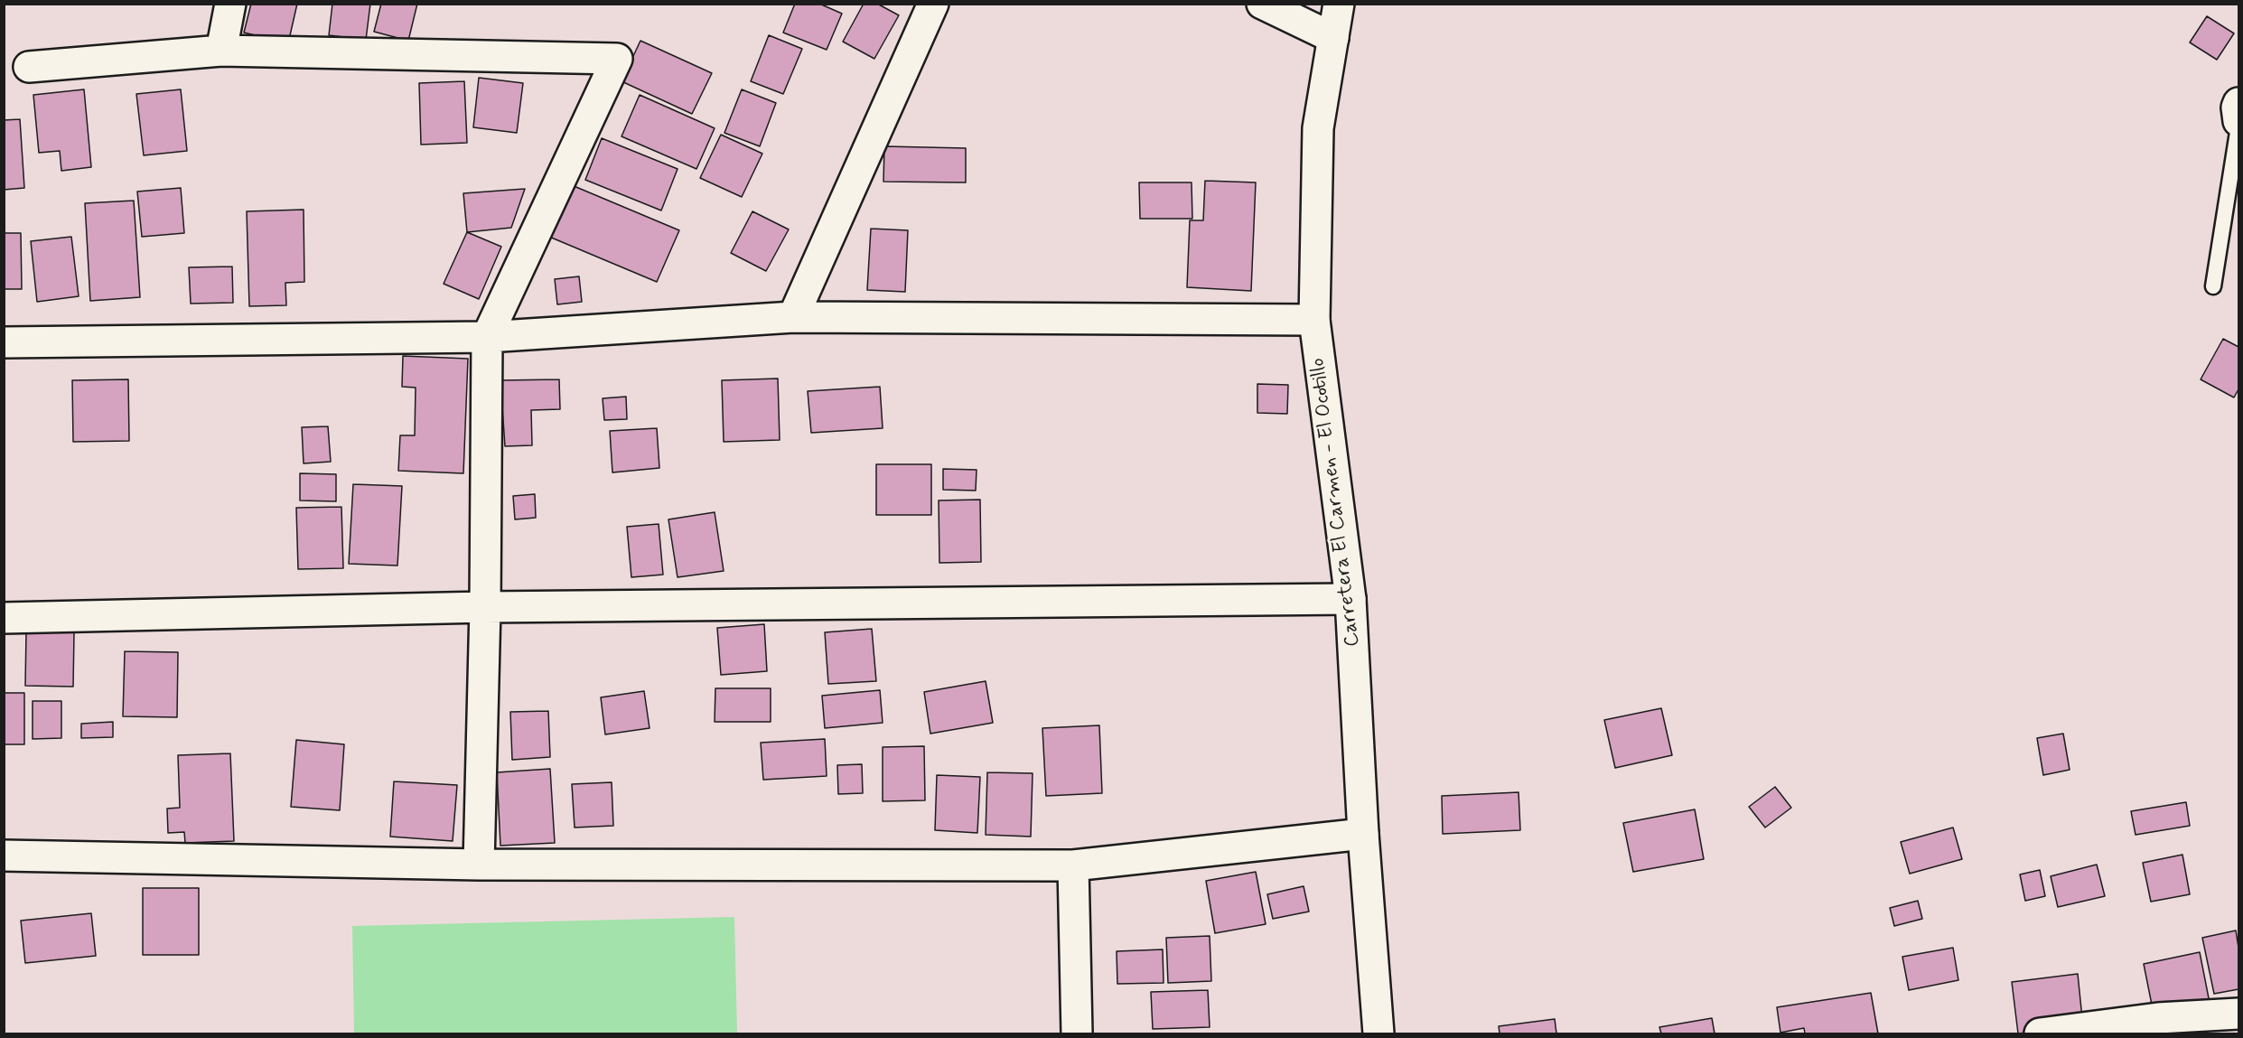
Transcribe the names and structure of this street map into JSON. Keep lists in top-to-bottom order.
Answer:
{
  "streets": {
    "street": ["Carretera El Carmen - El Ocotillo"]
  }
}
